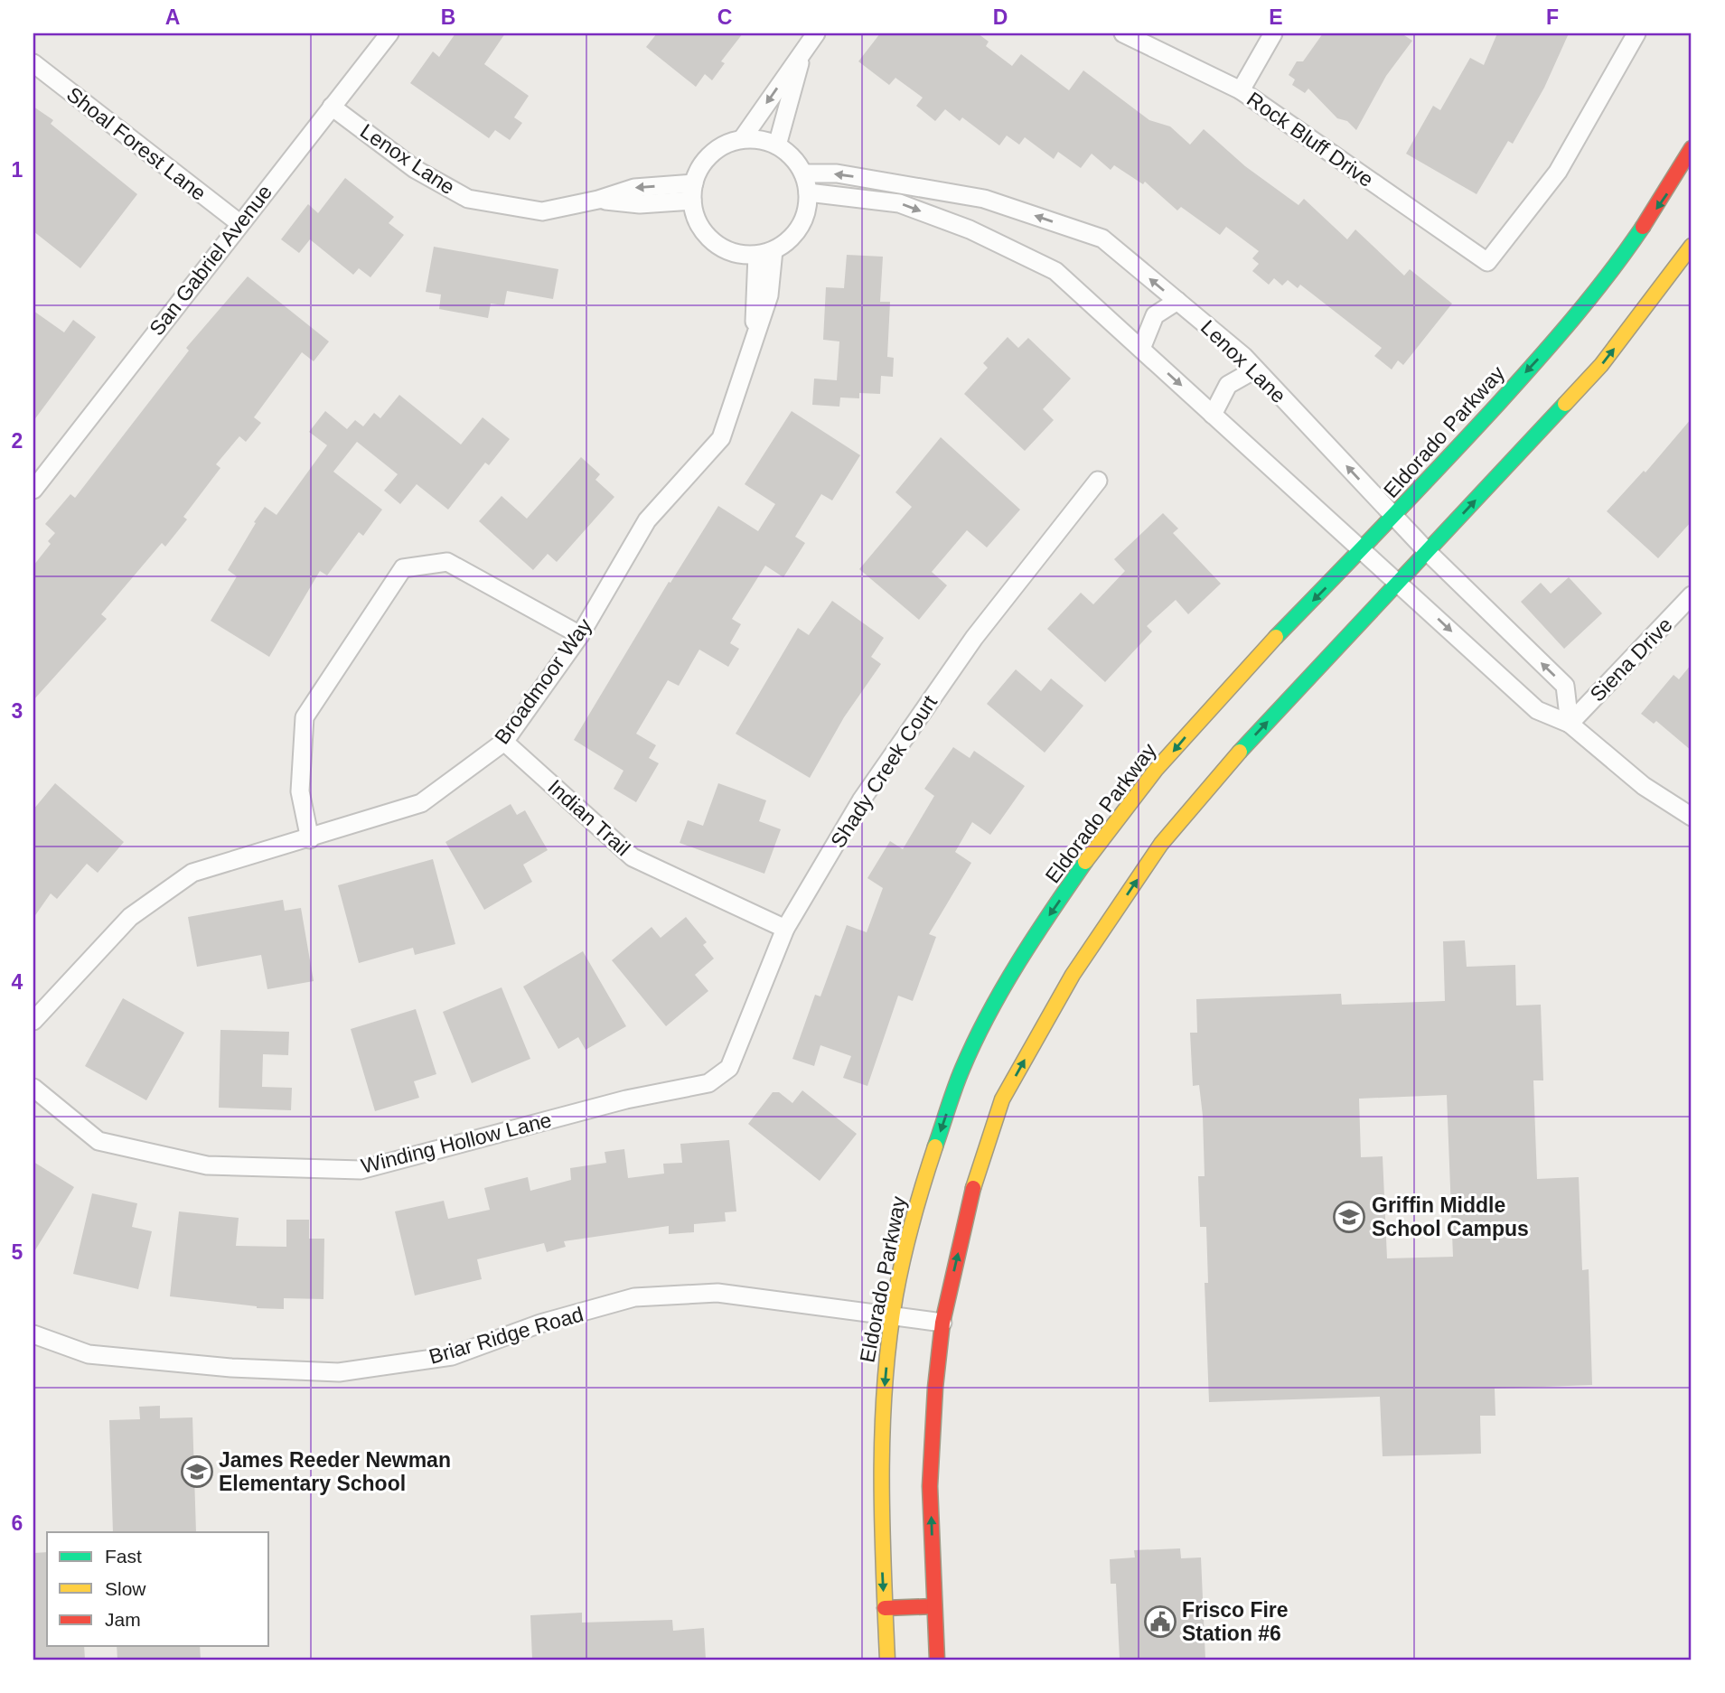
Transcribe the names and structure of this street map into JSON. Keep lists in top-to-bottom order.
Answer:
{
  "streets": {
    "main road": ["Eldorado Parkway"],
    "street": [
      "Rock Bluff Drive",
      "Shoal Forest Lane",
      "Lenox Lane",
      "San Gabriel Avenue",
      "Siena Drive",
      "Broadmoor Way",
      "Shady Creek Court",
      "Indian Trail",
      "Winding Hollow Lane",
      "Briar Ridge Road"
    ]
  },
  "crossings": [
    ["Shoal Forest Lane", "San Gabriel Avenue"],
    ["Lenox Lane", "San Gabriel Avenue"],
    ["Lenox Lane", "Eldorado Parkway"],
    ["Lenox Lane", "Siena Drive"],
    ["Lenox Lane", "Broadmoor Way"],
    ["Eldorado Parkway", "Briar Ridge Road"],
    ["Broadmoor Way", "Indian Trail"],
    ["Shady Creek Court", "Indian Trail"],
    ["Shady Creek Court", "Winding Hollow Lane"]
  ],
  "places": {
    "school or university": ["Griffin Middle School Campus", "James Reeder Newman Elementary School"],
    "public building": ["Frisco Fire Station #6"]
  },
  "legend": ["Fast", "Slow", "Jam"],
  "grid": {
    "columns": [
      "A",
      "B",
      "C",
      "D",
      "E",
      "F"
    ],
    "rows": [
      "1",
      "2",
      "3",
      "4",
      "5",
      "6"
    ]
  }
}
